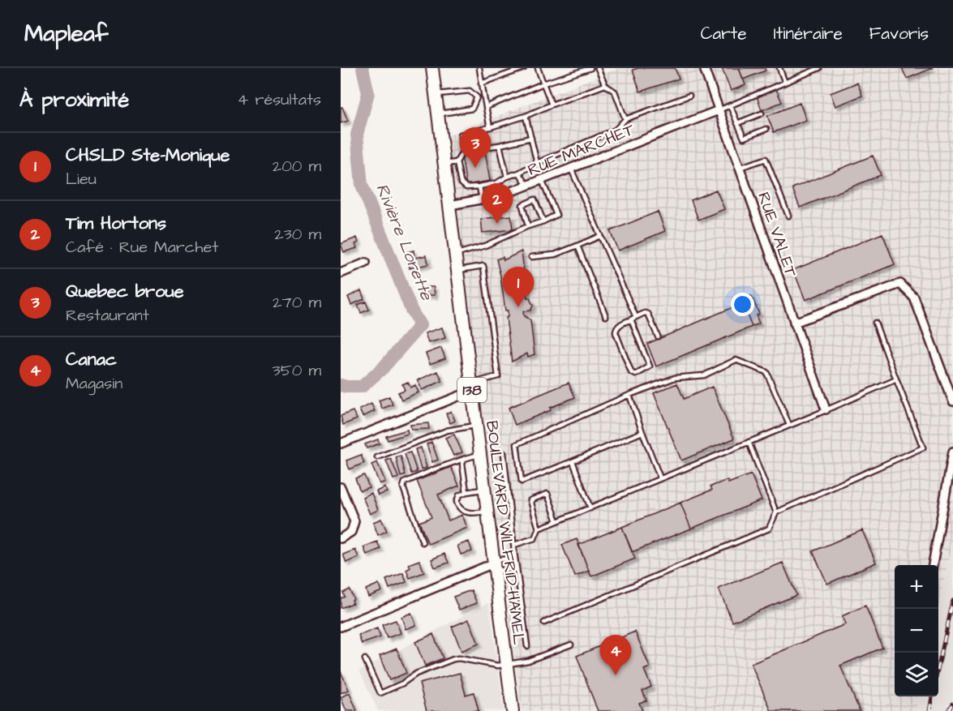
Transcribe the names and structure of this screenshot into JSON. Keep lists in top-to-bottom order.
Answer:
{
  "streets": {
    "main road": ["138", "BOULEVARD WILFRID-HAMEL"],
    "street": ["RUE MARCHET", "RUE VALET"]
  },
  "crossings": [
    ["RUE MARCHET", "RUE VALET"],
    ["RUE MARCHET", "BOULEVARD WILFRID-HAMEL"]
  ],
  "water": ["Rivière Lorette"],
  "page": {
    "header": "Mapleaf",
    "nav": ["Carte", "Itinéraire", "Favoris"],
    "heading": ["À proximité", "4 résultats"],
    "pins": [
      "3",
      "2",
      "1",
      "4"
    ],
    "list": [
      {
        "mark": "1",
        "name": "CHSLD Ste-Monique",
        "note": "Lieu",
        "value": "200 m"
      },
      {
        "mark": "2",
        "name": "Tim Hortons",
        "note": "Café · Rue Marchet",
        "value": "230 m"
      },
      {
        "mark": "3",
        "name": "Quebec broue",
        "note": "Restaurant",
        "value": "270 m"
      },
      {
        "mark": "4",
        "name": "Canac",
        "note": "Magasin",
        "value": "350 m"
      }
    ],
    "map_buttons": ["+", "−"]
  }
}
